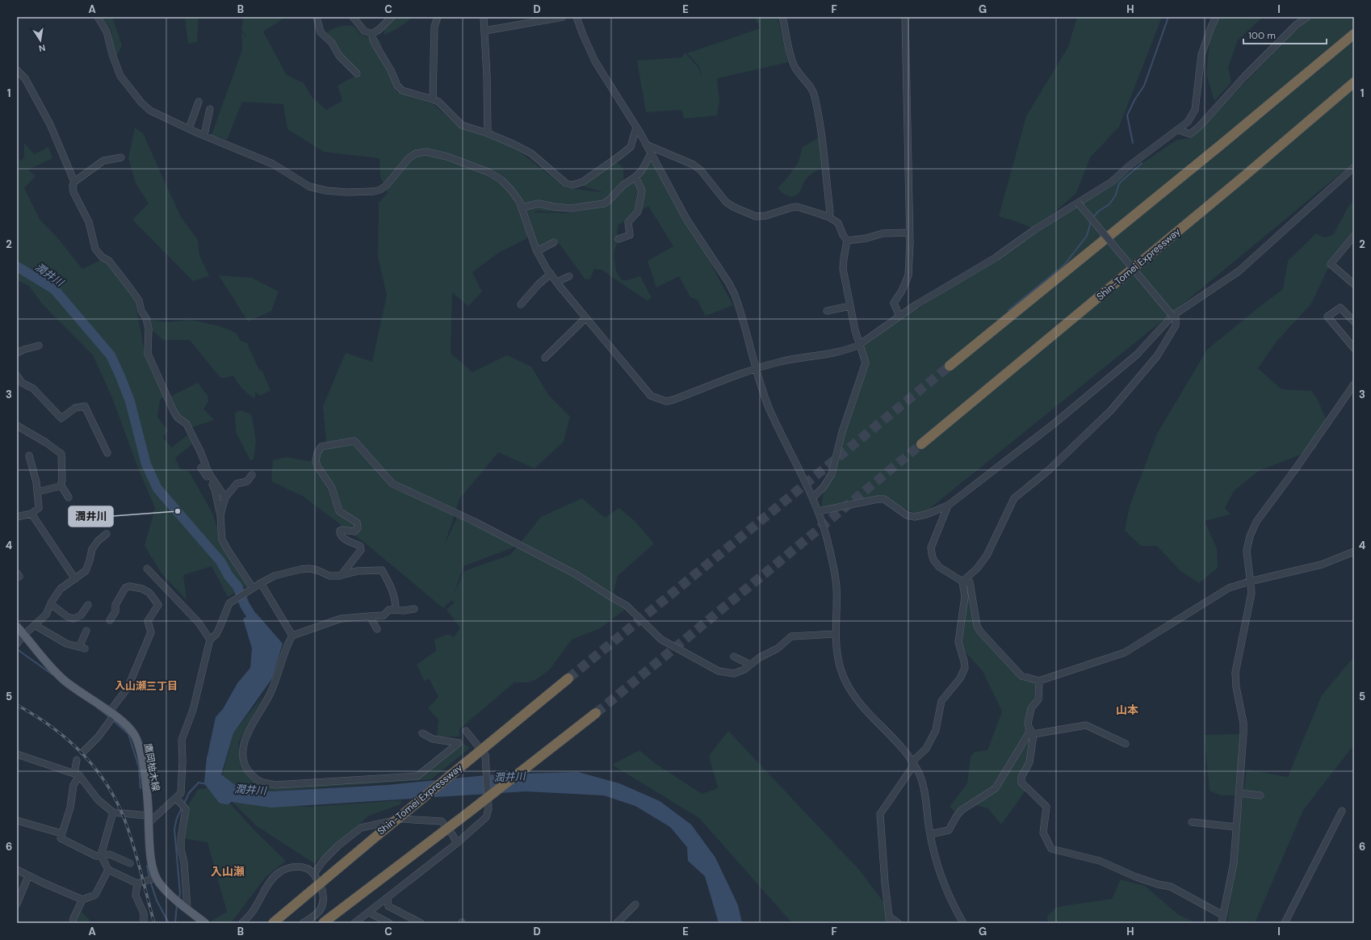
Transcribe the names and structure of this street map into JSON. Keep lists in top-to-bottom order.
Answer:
{
  "streets": {
    "highway": ["Shin-Tomei Expressway"],
    "main road": ["鷹岡柚木線"]
  },
  "districts": ["入山瀬三丁目", "山本", "入山瀬"],
  "water": ["潤井川"],
  "places": ["潤井川"],
  "scale_bar": "100 m",
  "north": "bottom",
  "grid": {
    "columns": [
      "A",
      "B",
      "C",
      "D",
      "E",
      "F",
      "G",
      "H",
      "I"
    ],
    "rows": [
      "1",
      "2",
      "3",
      "4",
      "5",
      "6"
    ]
  }
}
